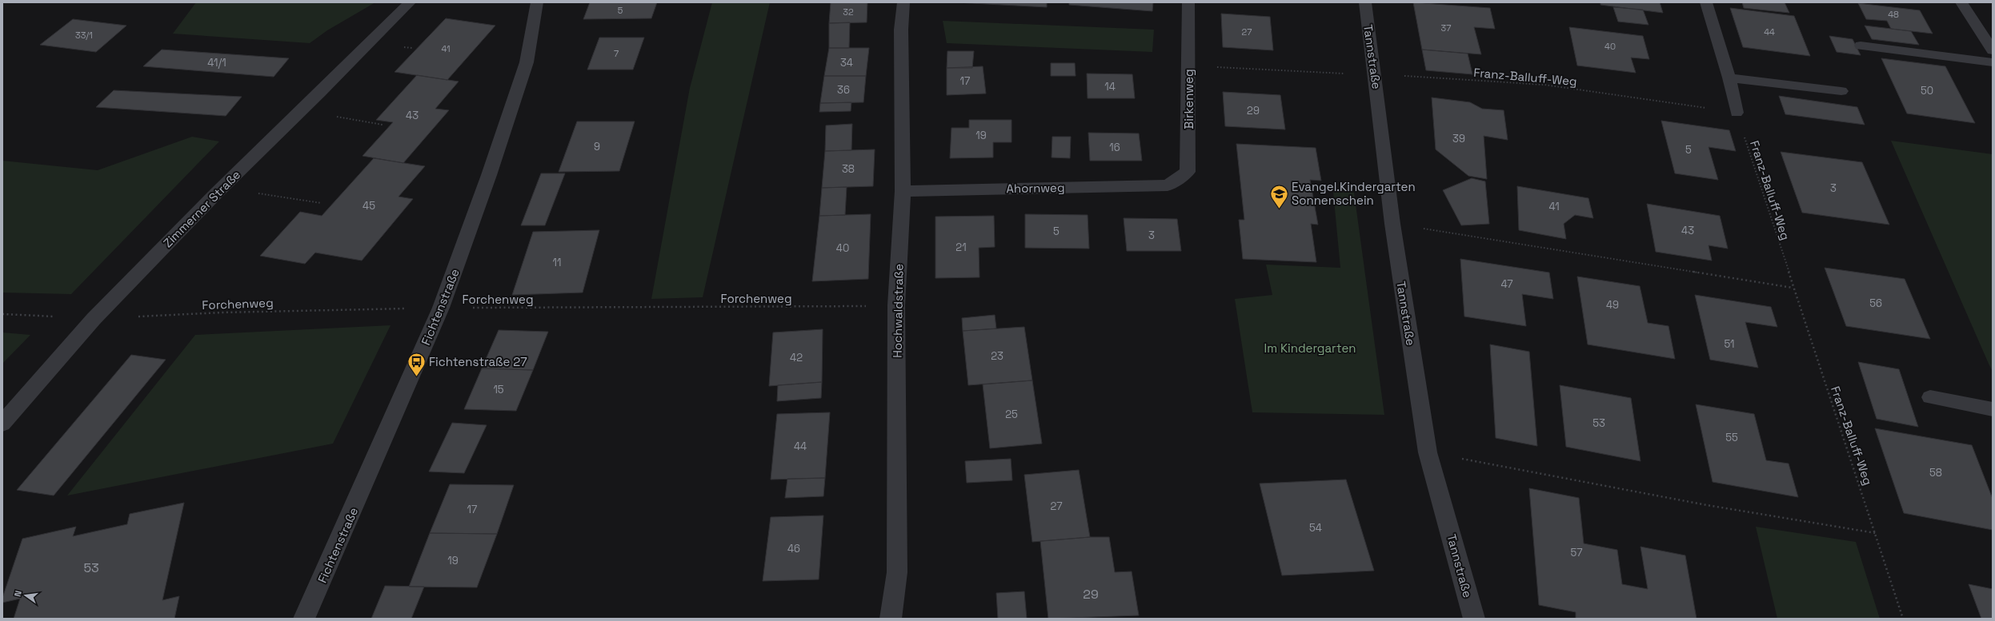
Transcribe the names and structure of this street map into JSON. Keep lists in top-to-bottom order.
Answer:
{
  "streets": {
    "street": [
      "Tannstraße",
      "Birkenweg",
      "Ahornweg",
      "Zimmerner Straße",
      "Fichtenstraße",
      "Hochwaldstraße"
    ],
    "path": ["Franz-Balluff-Weg", "Forchenweg"]
  },
  "crossings": [
    ["Tannstraße", "Franz-Balluff-Weg"],
    ["Birkenweg", "Ahornweg"],
    ["Ahornweg", "Hochwaldstraße"],
    ["Zimmerner Straße", "Forchenweg"],
    ["Forchenweg", "Fichtenstraße"],
    ["Forchenweg", "Hochwaldstraße"]
  ],
  "parks": ["Im Kindergarten"],
  "places": {
    "school or university": ["Evangel.Kindergarten Sonnenschein"],
    "bus stop": ["Fichtenstraße 27"]
  },
  "house_numbers": [
    "5",
    "32",
    "48",
    "37",
    "27",
    "44",
    "33/1",
    "40",
    "41",
    "7",
    "41/1",
    "34",
    "17",
    "14",
    "36",
    "50",
    "29",
    "43",
    "19",
    "39",
    "9",
    "16",
    "5",
    "38",
    "3",
    "45",
    "41",
    "43",
    "5",
    "3",
    "21",
    "40",
    "11",
    "47",
    "56",
    "49",
    "51",
    "23",
    "42",
    "15",
    "25",
    "53",
    "55",
    "44",
    "58",
    "27",
    "17",
    "54",
    "46",
    "57",
    "19",
    "53",
    "29"
  ],
  "north": "left"
}
